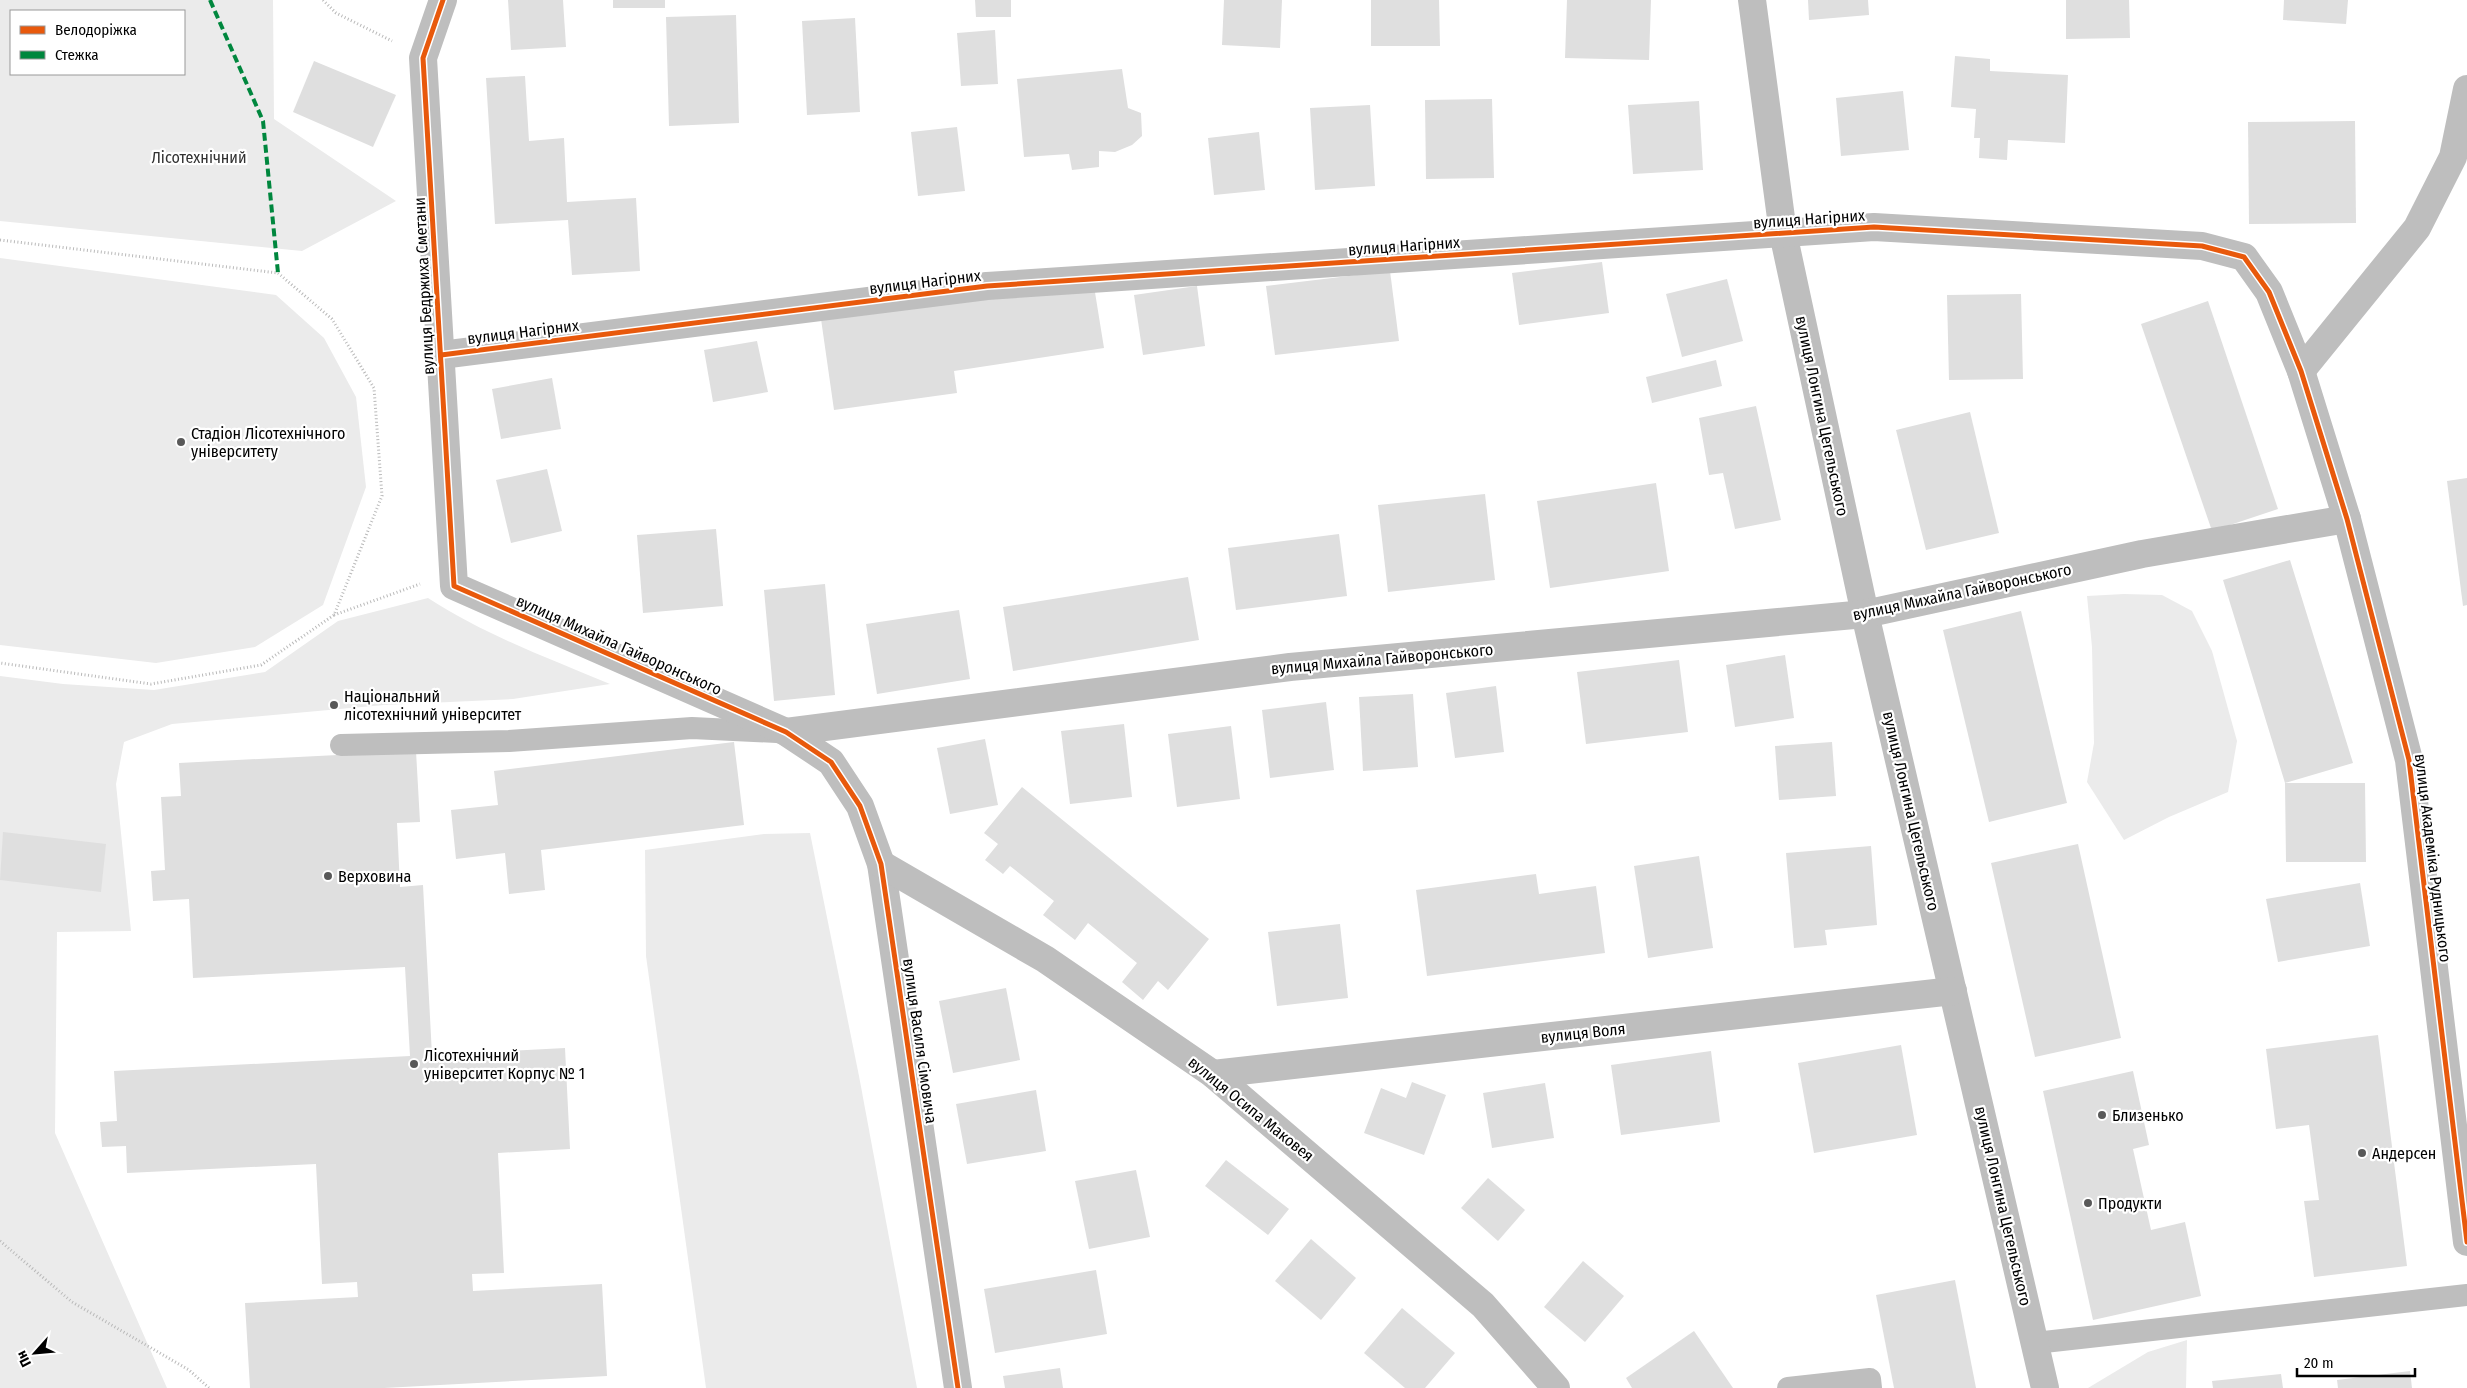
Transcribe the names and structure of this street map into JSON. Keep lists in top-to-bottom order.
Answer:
{
  "streets": {
    "street": [
      "вулиця Нагірних",
      "вулиця Бедржиха Сметани",
      "вулиця Лонгина Цегельського",
      "вулиця Михайла Гайворонського",
      "вулиця Академіка Рудницького",
      "вулиця Воля",
      "вулиця Василя Сімовича",
      "вулиця Осипа Маковея"
    ]
  },
  "crossings": [
    ["вулиця Нагірних", "вулиця Бедржиха Сметани"],
    ["вулиця Нагірних", "вулиця Лонгина Цегельського"],
    ["вулиця Нагірних", "вулиця Академіка Рудницького"],
    ["вулиця Бедржиха Сметани", "вулиця Михайла Гайворонського"],
    ["вулиця Лонгина Цегельського", "вулиця Михайла Гайворонського"],
    ["вулиця Лонгина Цегельського", "вулиця Воля"],
    ["вулиця Михайла Гайворонського", "вулиця Академіка Рудницького"],
    ["вулиця Михайла Гайворонського", "вулиця Василя Сімовича"],
    ["вулиця Воля", "вулиця Осипа Маковея"],
    ["вулиця Василя Сімовича", "вулиця Осипа Маковея"]
  ],
  "parks": ["Лісотехнічний"],
  "places": [
    "Стадіон Лісотехнічного університету",
    "Національний лісотехнічний університет",
    "Верховина",
    "Лісотехнічний університет Корпус № 1",
    "Близенько",
    "Андерсен",
    "Продукти"
  ],
  "legend": ["Велодоріжка", "Стежка"],
  "scale_bar": "20 m",
  "north": "bottom left"
}
